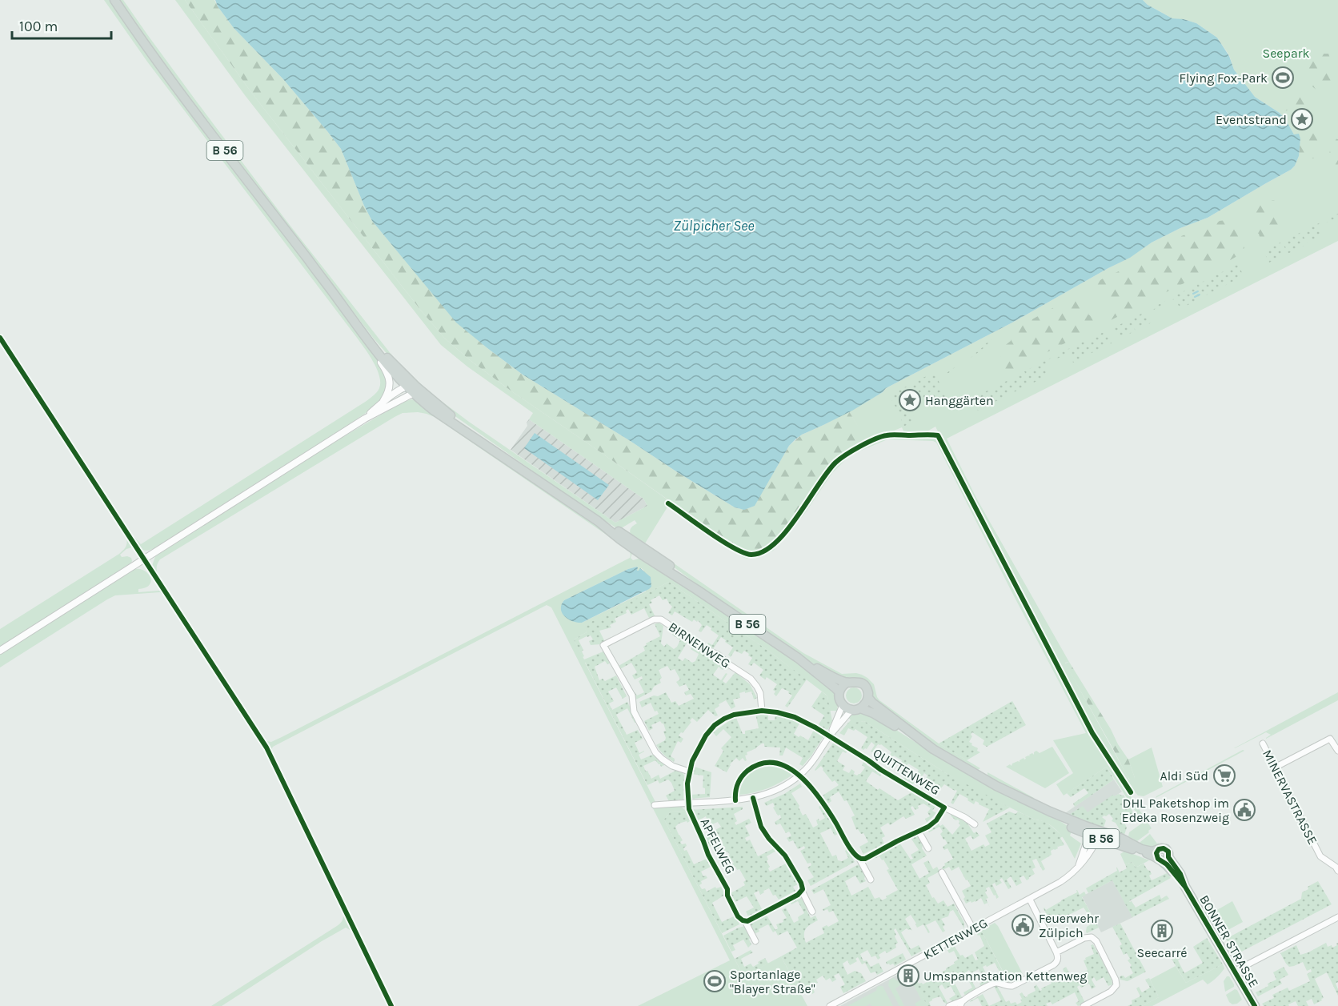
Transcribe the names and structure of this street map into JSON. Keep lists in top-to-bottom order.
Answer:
{
  "streets": {
    "main road": ["B 56", "BONNER STRASSE"],
    "street": [
      "BIRNENWEG",
      "QUITTENWEG",
      "MINERVASTRASSE",
      "APFELWEG",
      "KETTENWEG"
    ]
  },
  "crossings": [
    ["B 56", "BONNER STRASSE"],
    ["BIRNENWEG", "QUITTENWEG"],
    ["BIRNENWEG", "APFELWEG"],
    ["QUITTENWEG", "APFELWEG"],
    ["KETTENWEG", "BONNER STRASSE"]
  ],
  "water": ["Zülpicher See"],
  "parks": ["Seepark"],
  "places": {
    "sports": ["Flying Fox-Park", "Sportanlage \"Blayer Straße\""],
    "place": ["Eventstrand", "Hanggärten"],
    "supermarket": ["Aldi Süd"],
    "public building": ["DHL Paketshop im Edeka Rosenzweig", "Feuerwehr Zülpich"],
    "building": ["Seecarré", "Umspannstation Kettenweg"]
  },
  "scale_bar": "100 m"
}
